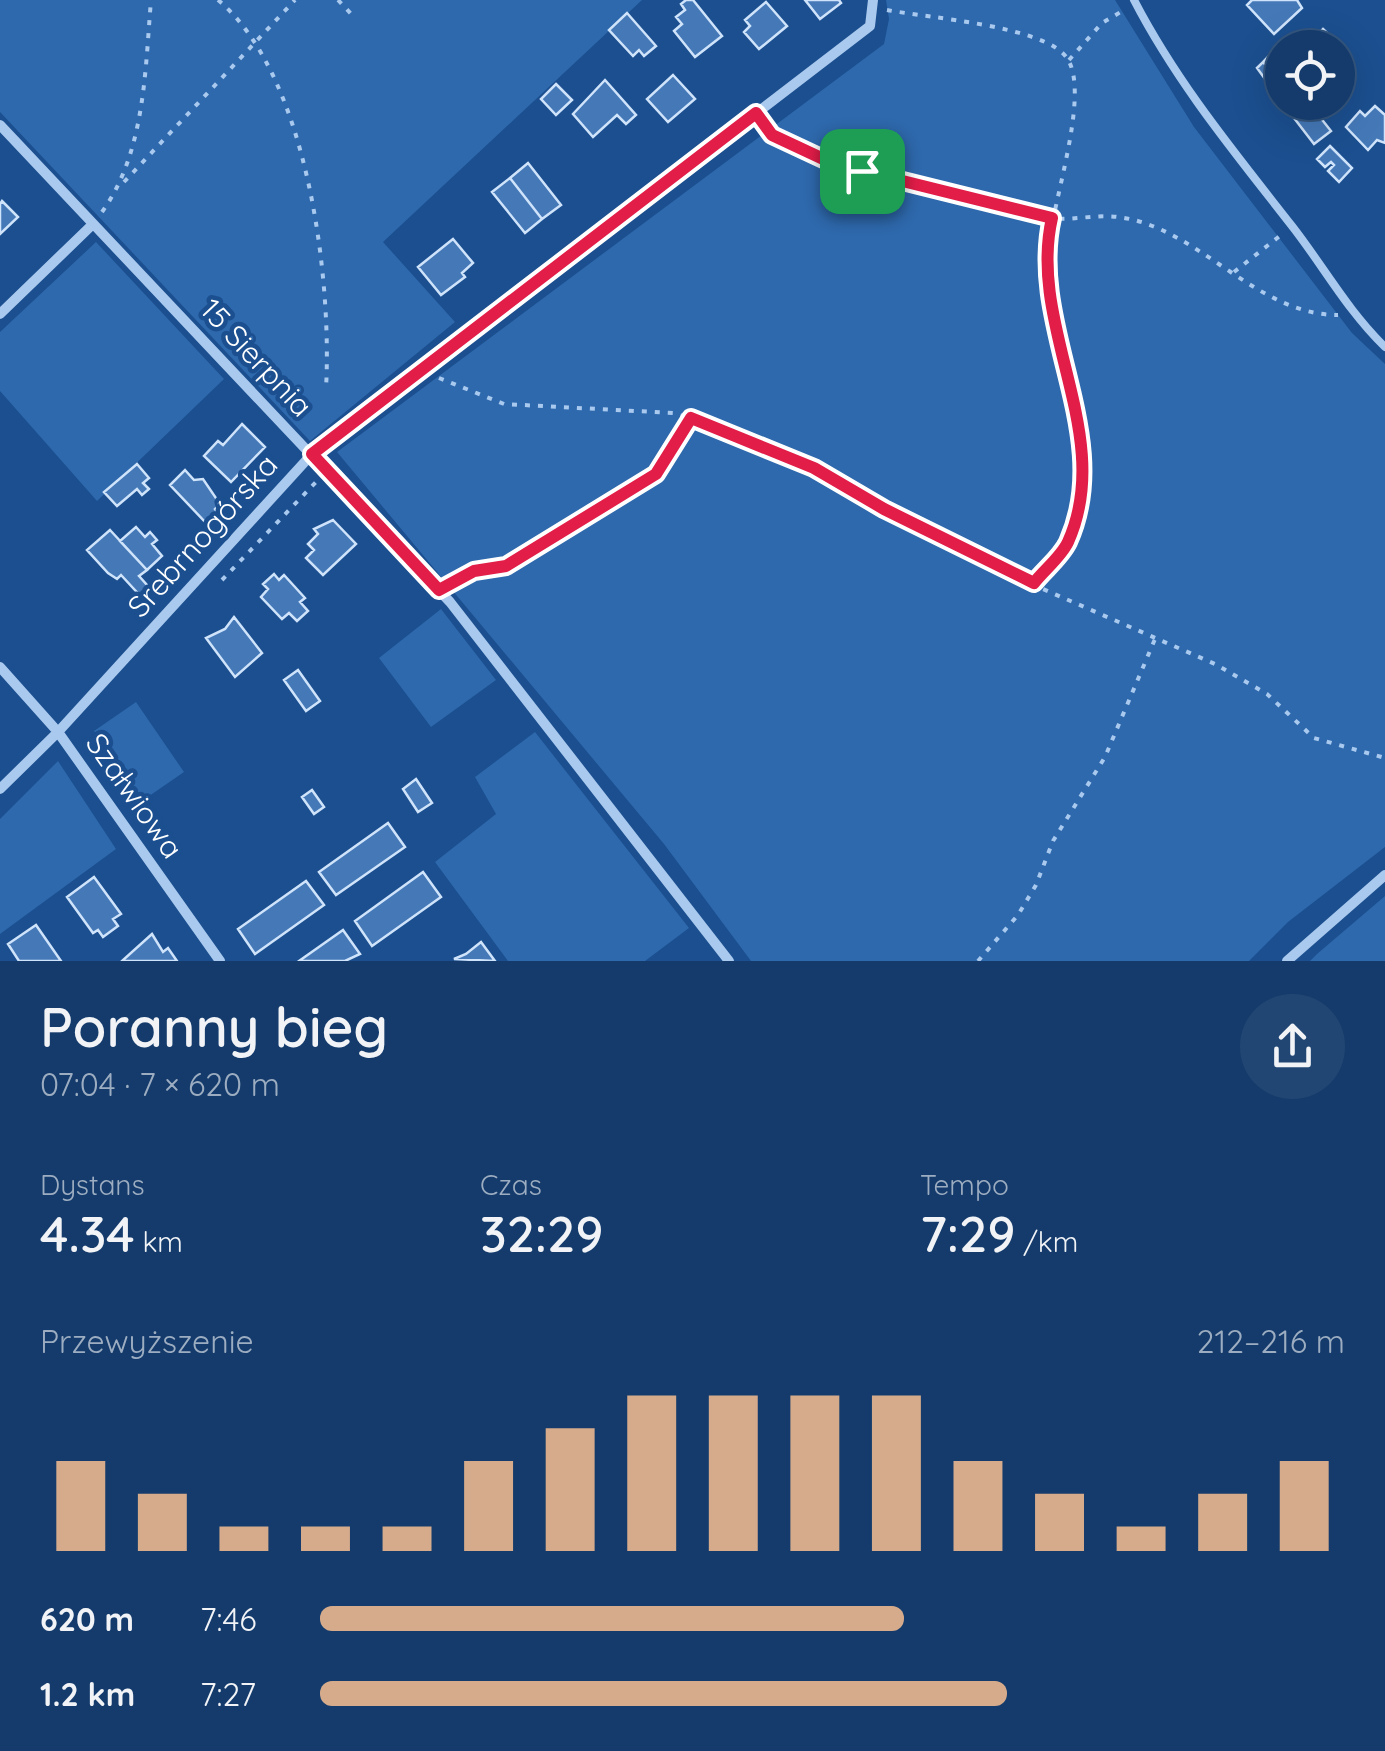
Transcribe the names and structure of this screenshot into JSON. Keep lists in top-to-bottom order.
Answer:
{
  "streets": {
    "street": ["15 Sierpnia", "Srebrnogórska", "Szałwiowa"]
  },
  "crossings": [
    ["15 Sierpnia", "Srebrnogórska"],
    ["Srebrnogórska", "Szałwiowa"]
  ],
  "page": {
    "heading": ["Poranny bieg", "07:04 · 7 × 620 m"],
    "stats": [
      ["Dystans", "4.34 km"],
      ["Czas", "32:29"],
      ["Tempo", "7:29 /km"]
    ],
    "chart": ["Przewyższenie", "212–216 m"],
    "list": [
      {
        "name": "620 m",
        "note": "7:46"
      },
      {
        "name": "1.2 km",
        "note": "7:27"
      }
    ]
  }
}
